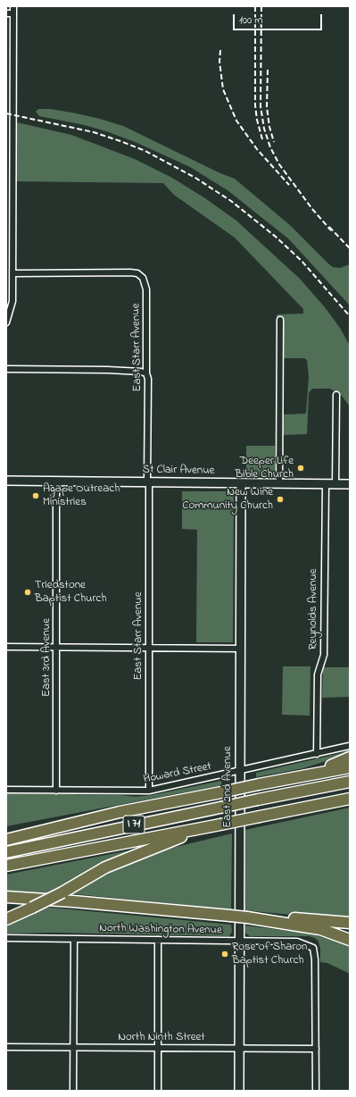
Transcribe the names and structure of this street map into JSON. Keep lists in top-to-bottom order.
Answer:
{
  "streets": {
    "highway": ["I 71"],
    "street": [
      "East Starr Avenue",
      "St Clair Avenue",
      "Reynolds Avenue",
      "East 3rd Avenue",
      "Howard Street",
      "East 2nd Avenue",
      "North Washington Avenue",
      "North Ninth Street"
    ]
  },
  "crossings": [
    ["East Starr Avenue", "St Clair Avenue"],
    ["East Starr Avenue", "Howard Street"],
    ["St Clair Avenue", "Reynolds Avenue"],
    ["St Clair Avenue", "East 3rd Avenue"],
    ["St Clair Avenue", "East 2nd Avenue"],
    ["Reynolds Avenue", "Howard Street"],
    ["East 3rd Avenue", "Howard Street"],
    ["Howard Street", "East 2nd Avenue"],
    ["East 2nd Avenue", "North Washington Avenue"],
    ["East 2nd Avenue", "North Ninth Street"],
    ["North Washington Avenue", "North Ninth Street"]
  ],
  "places": [
    "Deeper Life Bible Church",
    "Agape Outreach Ministries",
    "New Wine Community Church",
    "Triedstone Baptist Church",
    "Rose of Sharon Baptist Church"
  ],
  "scale_bar": "100 m"
}
